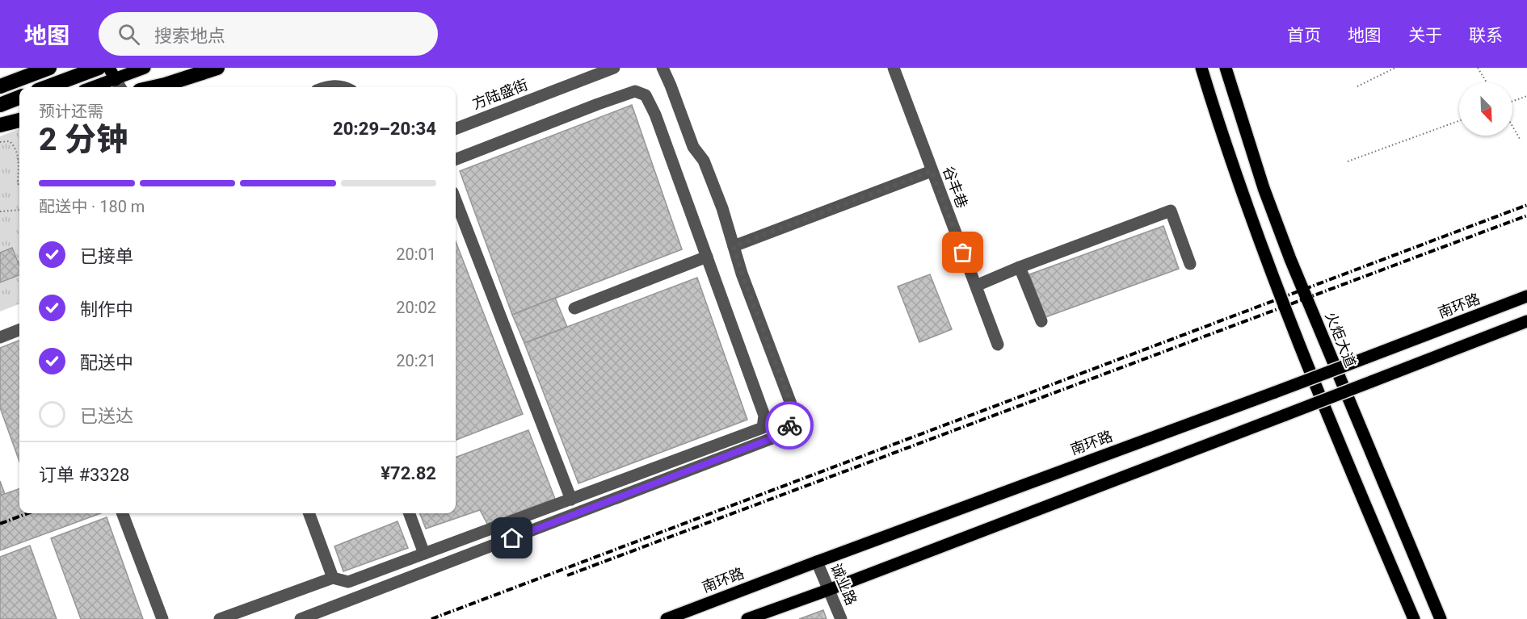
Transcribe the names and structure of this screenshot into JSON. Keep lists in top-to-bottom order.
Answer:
{
  "streets": {
    "main road": ["南环路", "火炬大道"],
    "street": ["方陆盛街", "谷丰巷", "诚业路"]
  },
  "crossings": [
    ["南环路", "诚业路"]
  ],
  "north": "bottom right",
  "page": {
    "header": "地图",
    "search": "搜索地点",
    "nav": [
      "首页",
      "地图",
      "关于",
      "联系"
    ],
    "heading": ["2 分钟", "预计还需", "20:29–20:34"],
    "panel": ["订单 #3328", "¥72.82"],
    "bar": "配送中 · 180 m",
    "list": [
      ["已接单", "20:01"],
      ["制作中", "20:02"],
      ["配送中", "20:21"],
      "已送达"
    ]
  }
}
